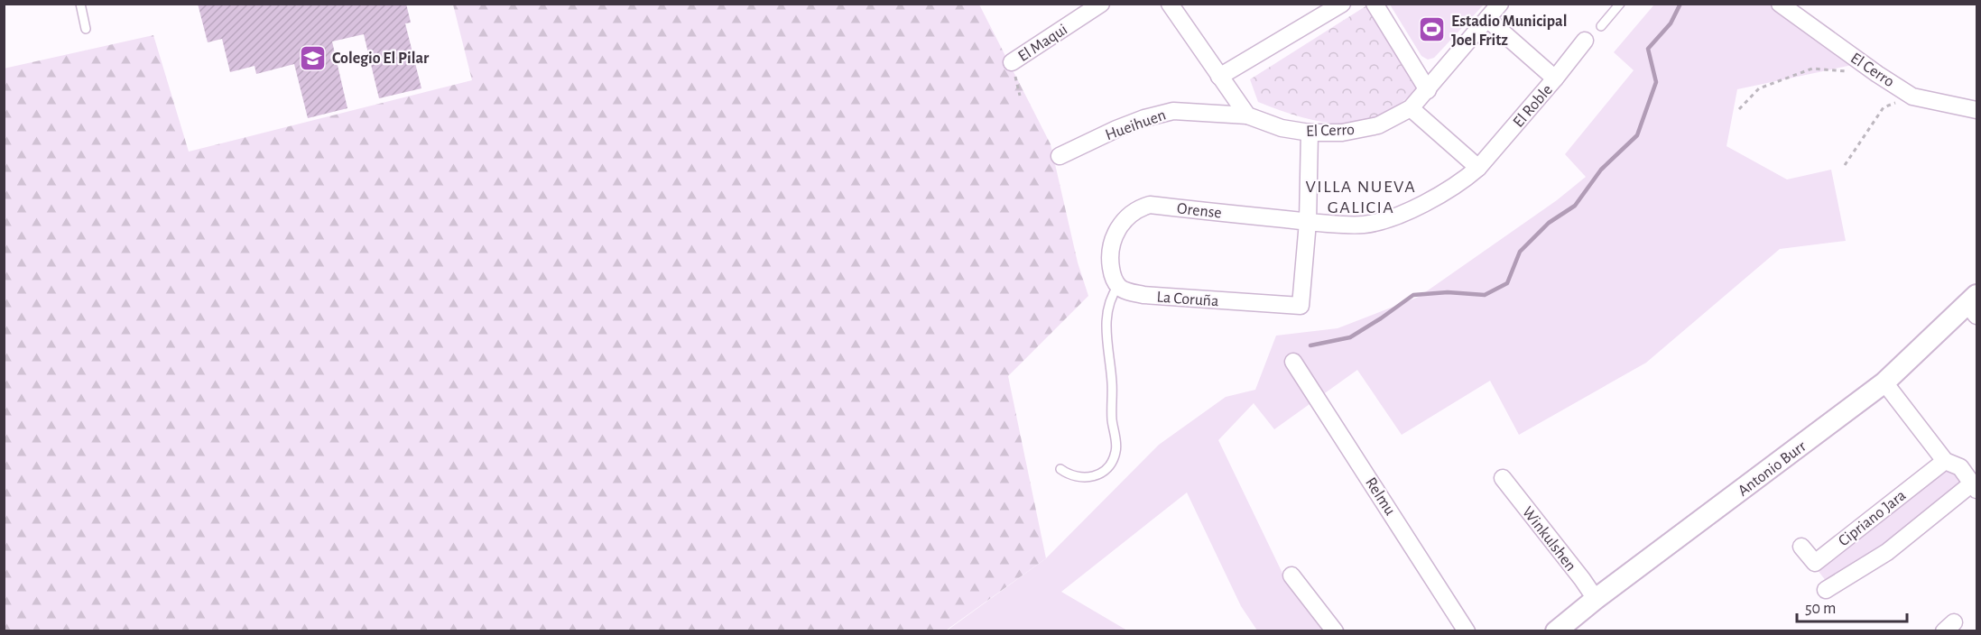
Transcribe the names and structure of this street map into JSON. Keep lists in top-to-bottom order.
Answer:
{
  "streets": {
    "street": [
      "El Maqui",
      "El Cerro",
      "El Roble",
      "Hueihuen",
      "Orense",
      "La Coruña",
      "Antonio Burr",
      "Relmu",
      "Cipriano Jara",
      "Winkulshen"
    ]
  },
  "crossings": [
    ["El Cerro", "Hueihuen"],
    ["El Roble", "Orense"],
    ["El Roble", "La Coruña"],
    ["Orense", "La Coruña"],
    ["Antonio Burr", "Cipriano Jara"],
    ["Antonio Burr", "Winkulshen"]
  ],
  "districts": ["VILLA NUEVA GALICIA"],
  "places": {
    "sports": ["Estadio Municipal Joel Fritz"],
    "school or university": ["Colegio El Pilar"]
  },
  "scale_bar": "50 m"
}
